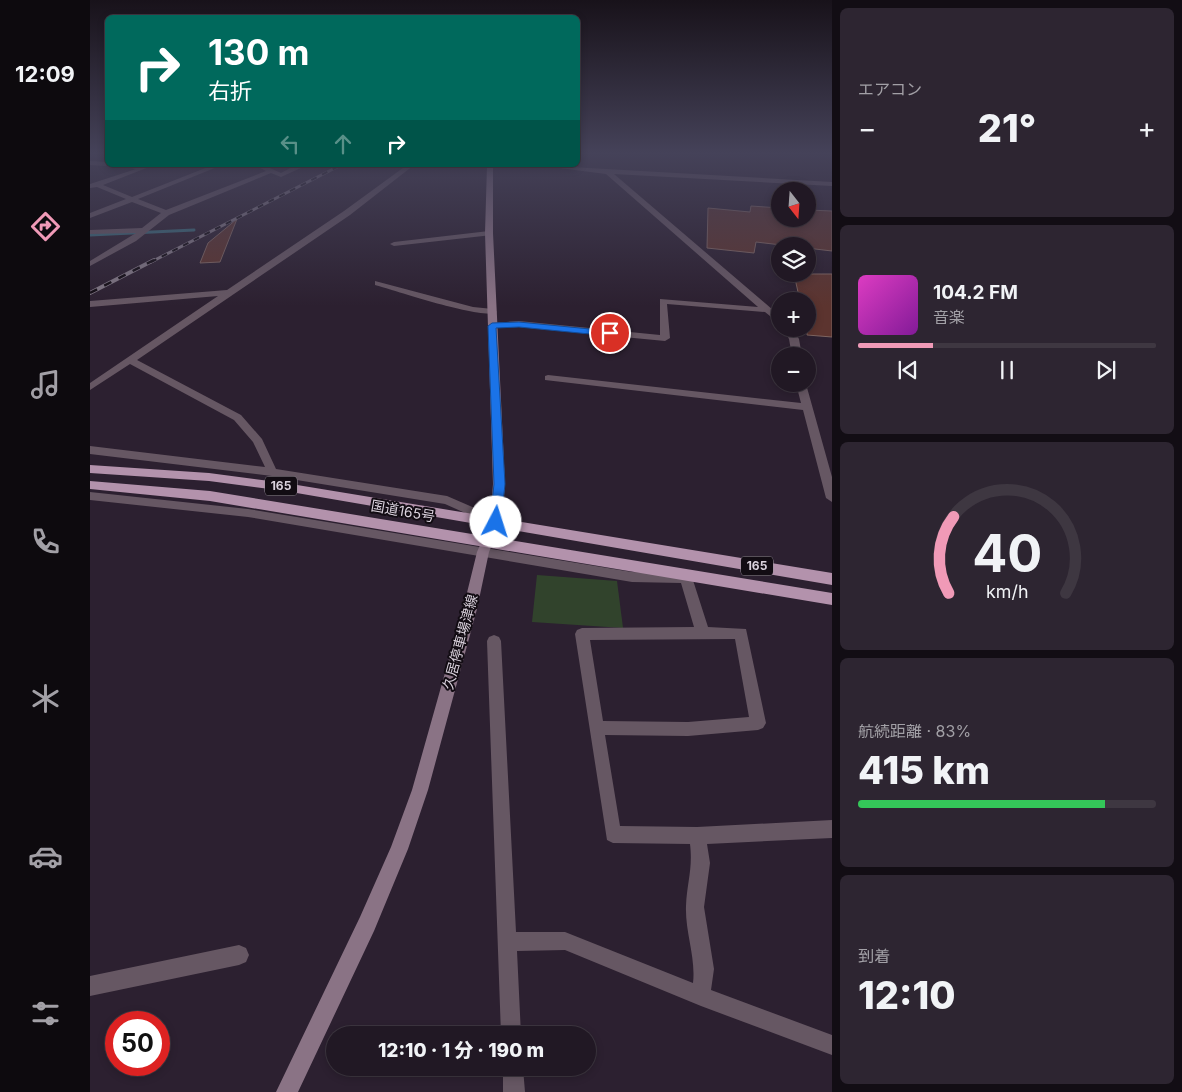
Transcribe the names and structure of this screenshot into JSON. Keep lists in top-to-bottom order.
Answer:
{
  "streets": {
    "highway": ["165", "国道165号"],
    "main road": ["久居停車場津線"]
  },
  "crossings": [
    ["国道165号", "久居停車場津線"]
  ],
  "north": "bottom",
  "page": {
    "tabs": "12:09",
    "tile": [
      "エアコン",
      ["航続距離 · 83%", "415 km"],
      ["到着", "12:10"]
    ],
    "turn": ["130 m", "右折"],
    "heat": ["−", "21°", "+"],
    "map_buttons": ["+", "−"],
    "song": ["104.2 FM", "音楽"],
    "limit": "50",
    "trip": "12:10 · 1 分 · 190 m",
    "gauge": ["40", "km/h"]
  }
}
